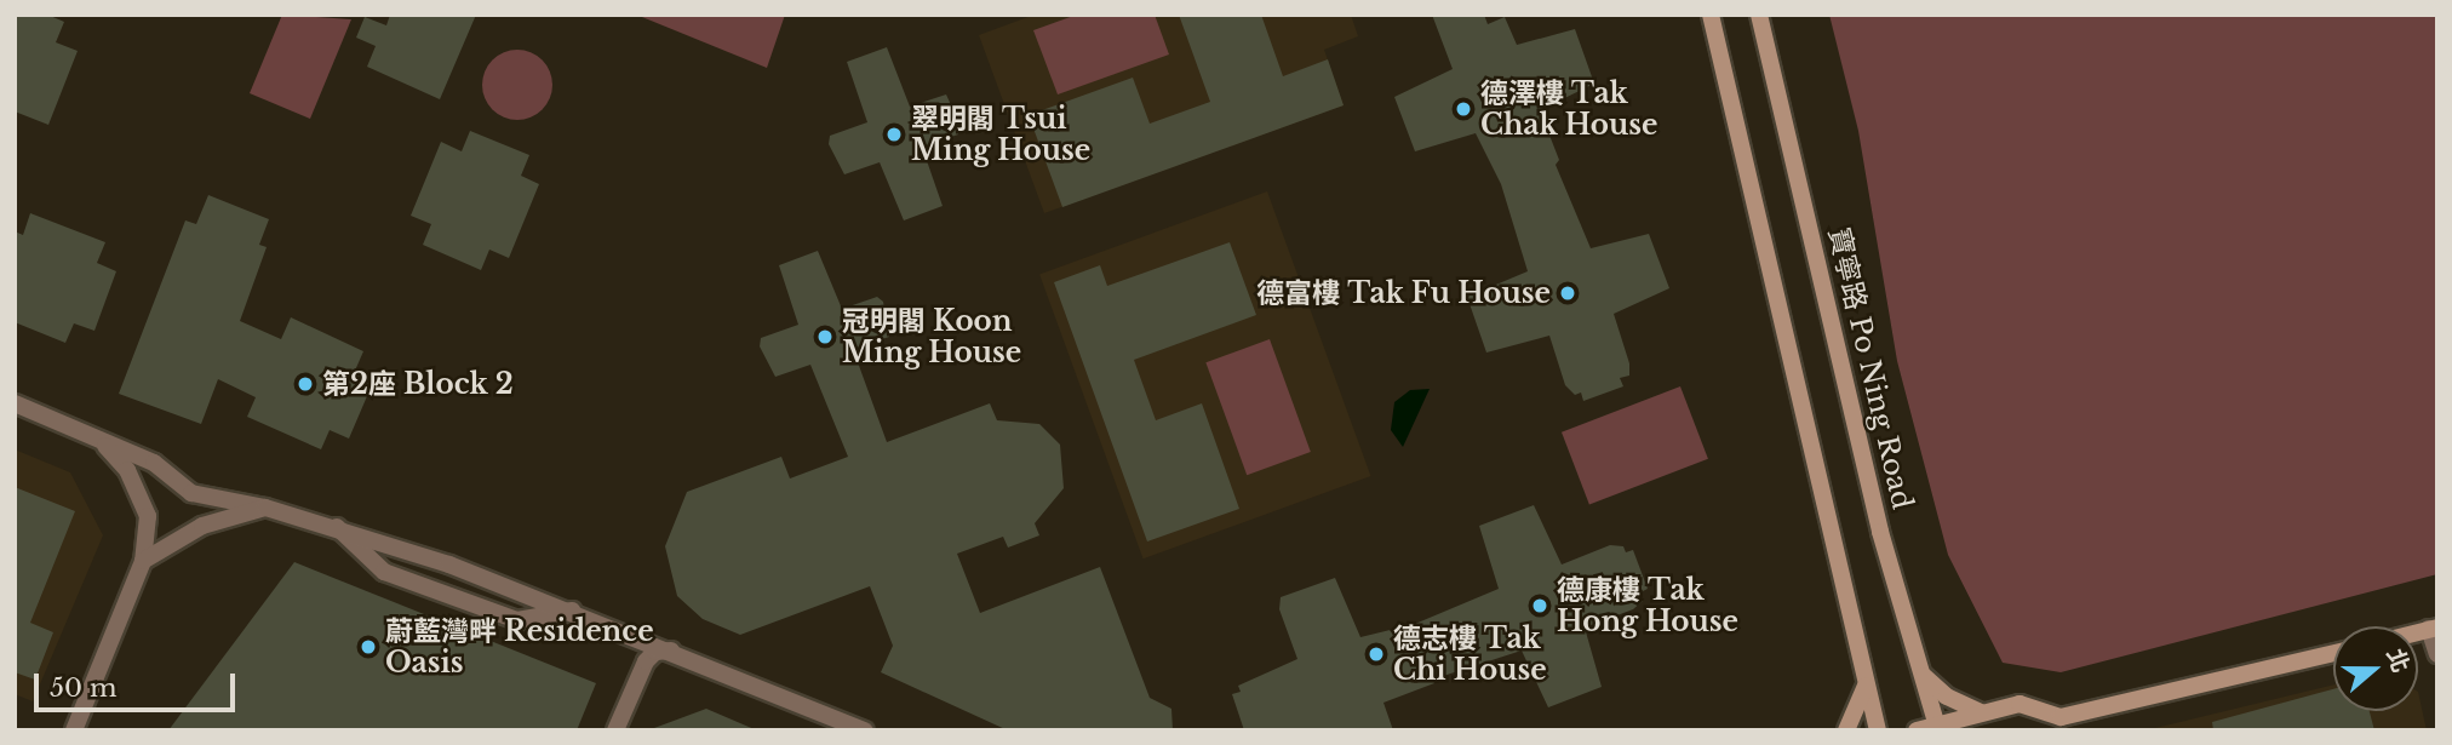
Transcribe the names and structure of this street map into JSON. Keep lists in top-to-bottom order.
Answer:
{
  "streets": {
    "main road": ["寶寧路 Po Ning Road"]
  },
  "places": [
    "德澤樓 Tak Chak House",
    "翠明閣 Tsui Ming House",
    "德富樓 Tak Fu House",
    "冠明閣 Koon Ming House",
    "第2座 Block 2",
    "德康樓 Tak Hong House",
    "蔚藍灣畔 Residence Oasis",
    "德志樓 Tak Chi House"
  ],
  "scale_bar": "50 m",
  "north": "right"
}
